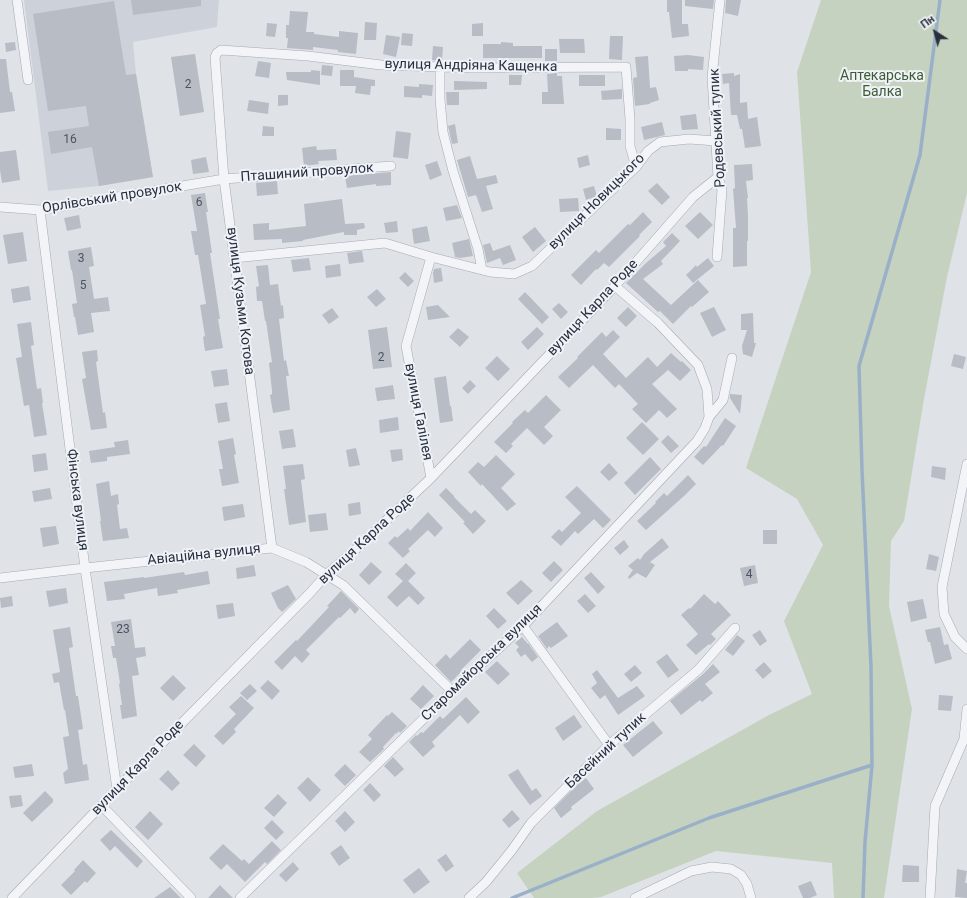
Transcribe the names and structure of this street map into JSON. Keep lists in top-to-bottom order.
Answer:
{
  "streets": {
    "street": [
      "вулиця Андріяна Кащенка",
      "Родевський тупик",
      "Пташиний провулок",
      "Орлівський провулок",
      "вулиця Новицького",
      "вулиця Кузьми Котова",
      "вулиця Карла Роде",
      "вулиця Галілея",
      "Фінська вулиця",
      "Авіаційна вулиця",
      "Старомайорська вулиця",
      "Басейний тупик"
    ]
  },
  "crossings": [
    ["вулиця Андріяна Кащенка", "вулиця Новицького"],
    ["вулиця Андріяна Кащенка", "вулиця Кузьми Котова"],
    ["Родевський тупик", "вулиця Новицького"],
    ["Родевський тупик", "вулиця Карла Роде"],
    ["Пташиний провулок", "Орлівський провулок"],
    ["Пташиний провулок", "вулиця Кузьми Котова"],
    ["Орлівський провулок", "вулиця Кузьми Котова"],
    ["Орлівський провулок", "Фінська вулиця"],
    ["вулиця Новицького", "вулиця Кузьми Котова"],
    ["вулиця Новицького", "вулиця Галілея"],
    ["вулиця Кузьми Котова", "Авіаційна вулиця"],
    ["вулиця Карла Роде", "вулиця Галілея"],
    ["вулиця Карла Роде", "Фінська вулиця"],
    ["вулиця Карла Роде", "Авіаційна вулиця"],
    ["вулиця Карла Роде", "Старомайорська вулиця"],
    ["Фінська вулиця", "Авіаційна вулиця"],
    ["Авіаційна вулиця", "Старомайорська вулиця"]
  ],
  "parks": ["Аптекарська Балка"],
  "house_numbers": [
    "2",
    "16",
    "6",
    "3",
    "5",
    "2",
    "4",
    "23"
  ],
  "north": "top left"
}
